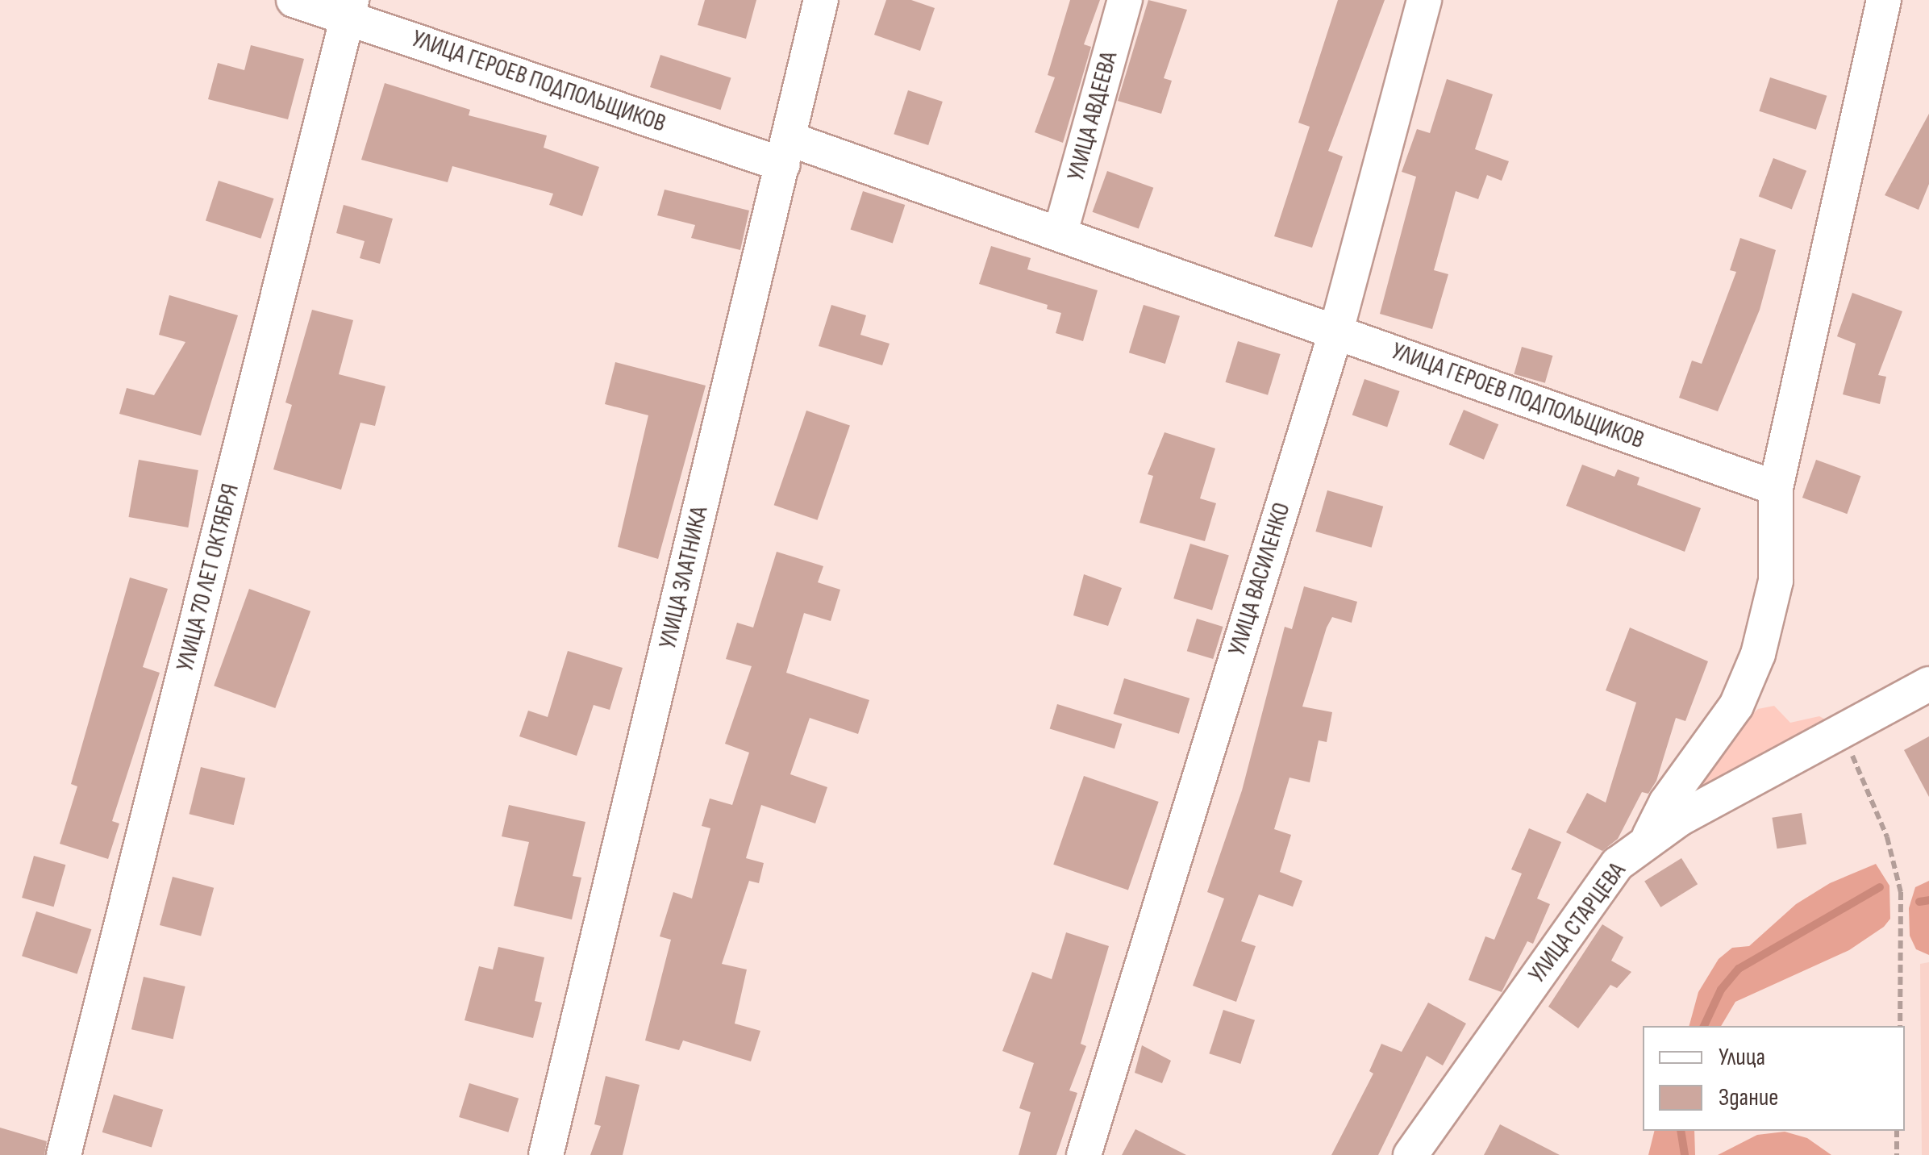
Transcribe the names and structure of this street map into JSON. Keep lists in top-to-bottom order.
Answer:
{
  "streets": {
    "street": [
      "УЛИЦА ГЕРОЕВ ПОДПОЛЬЩИКОВ",
      "УЛИЦА АВДЕЕВА",
      "УЛИЦА 70 ЛЕТ ОКТЯБРЯ",
      "УЛИЦА ЗЛАТНИКА",
      "УЛИЦА ВАСИЛЕНКО",
      "УЛИЦА СТАРЦЕВА"
    ]
  },
  "crossings": [
    ["УЛИЦА ГЕРОЕВ ПОДПОЛЬЩИКОВ", "УЛИЦА АВДЕЕВА"],
    ["УЛИЦА ГЕРОЕВ ПОДПОЛЬЩИКОВ", "УЛИЦА 70 ЛЕТ ОКТЯБРЯ"],
    ["УЛИЦА ГЕРОЕВ ПОДПОЛЬЩИКОВ", "УЛИЦА ЗЛАТНИКА"],
    ["УЛИЦА ГЕРОЕВ ПОДПОЛЬЩИКОВ", "УЛИЦА ВАСИЛЕНКО"]
  ],
  "legend": ["Улица", "Здание"]
}
